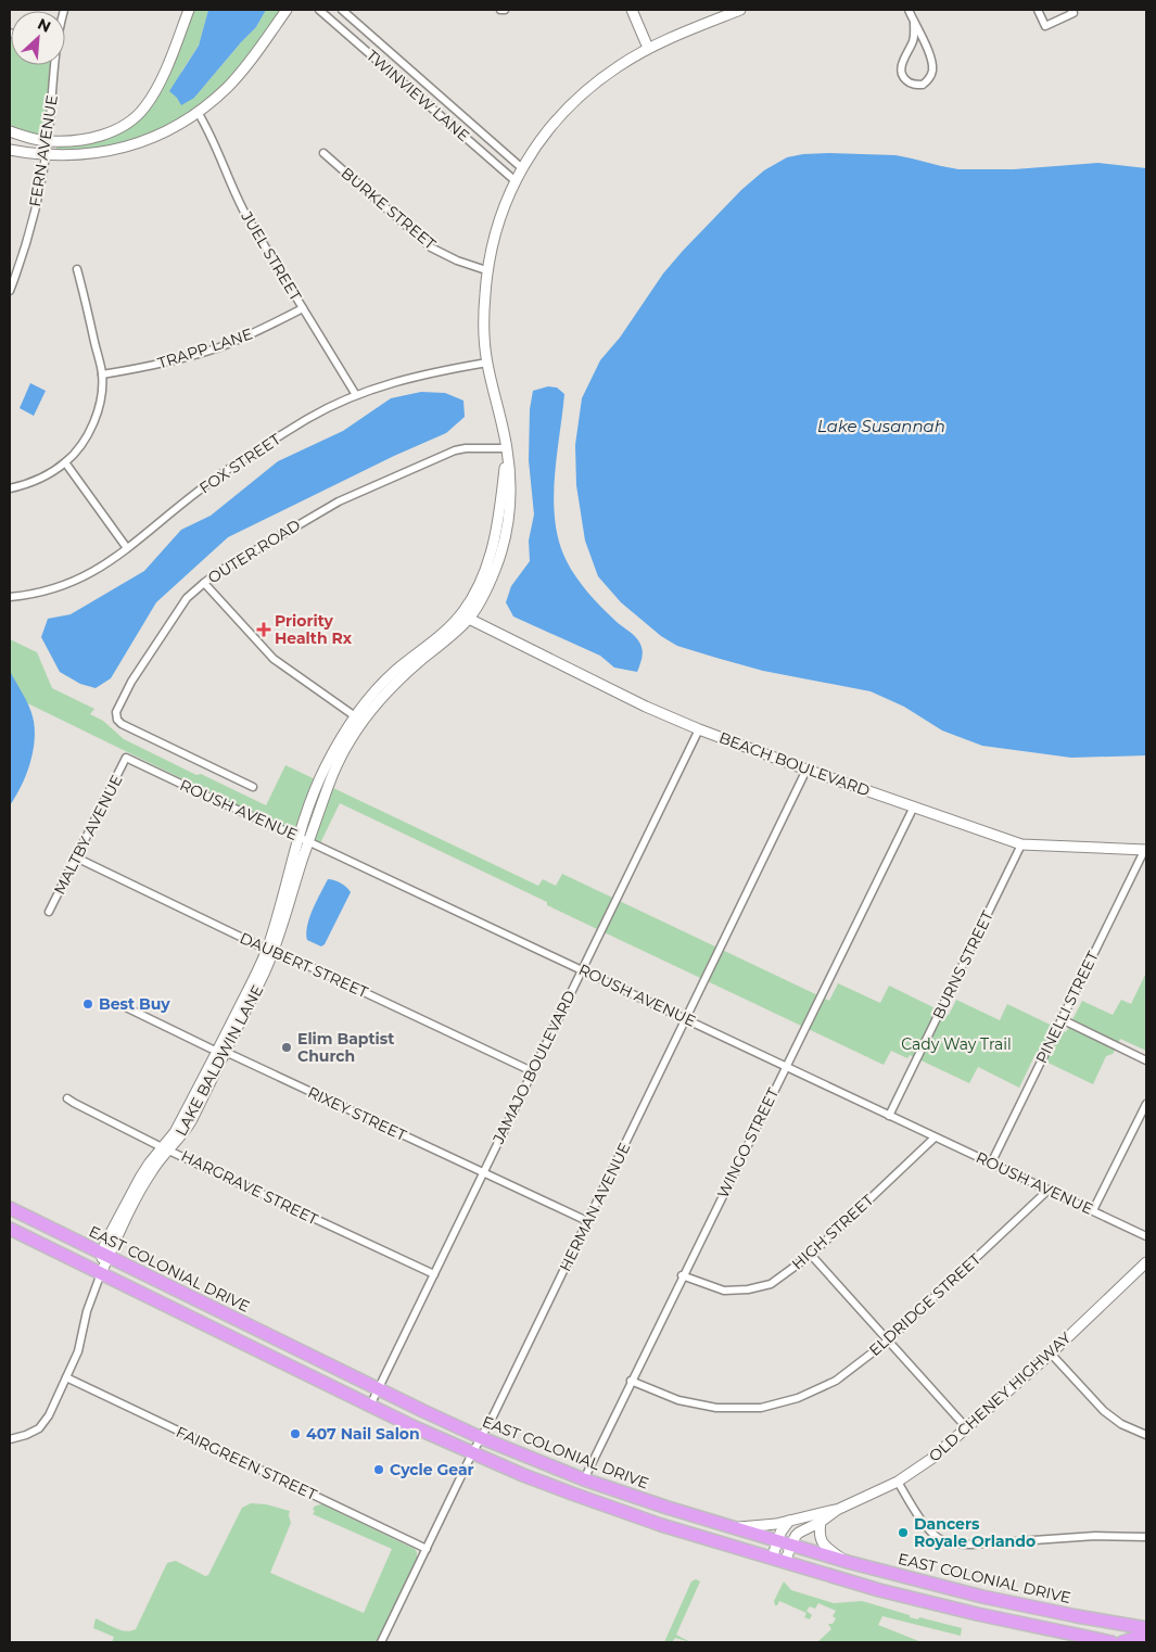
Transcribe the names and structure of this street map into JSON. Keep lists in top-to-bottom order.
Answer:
{
  "streets": {
    "highway": ["EAST COLONIAL DRIVE"],
    "street": [
      "TWINVIEW LANE",
      "FERN AVENUE",
      "BURKE STREET",
      "JUEL STREET",
      "TRAPP LANE",
      "FOX STREET",
      "OUTER ROAD",
      "BEACH BOULEVARD",
      "ROUSH AVENUE",
      "MALTBY AVENUE",
      "DAUBERT STREET",
      "BURNS STREET",
      "PINELLI STREET",
      "LAKE BALDWIN LANE",
      "JAMAJO BOULEVARD",
      "RIXEY STREET",
      "WINGO STREET",
      "HARGRAVE STREET",
      "HERMAN AVENUE",
      "HIGH STREET",
      "ELDRIDGE STREET",
      "OLD CHENEY HIGHWAY",
      "FAIRGREEN STREET"
    ]
  },
  "crossings": [
    ["TWINVIEW LANE", "LAKE BALDWIN LANE"],
    ["BURKE STREET", "LAKE BALDWIN LANE"],
    ["JUEL STREET", "TRAPP LANE"],
    ["JUEL STREET", "FOX STREET"],
    ["FOX STREET", "LAKE BALDWIN LANE"],
    ["OUTER ROAD", "LAKE BALDWIN LANE"],
    ["BEACH BOULEVARD", "BURNS STREET"],
    ["BEACH BOULEVARD", "PINELLI STREET"],
    ["BEACH BOULEVARD", "LAKE BALDWIN LANE"],
    ["BEACH BOULEVARD", "JAMAJO BOULEVARD"],
    ["BEACH BOULEVARD", "WINGO STREET"],
    ["BEACH BOULEVARD", "HERMAN AVENUE"],
    ["ROUSH AVENUE", "MALTBY AVENUE"],
    ["ROUSH AVENUE", "BURNS STREET"],
    ["ROUSH AVENUE", "PINELLI STREET"],
    ["ROUSH AVENUE", "LAKE BALDWIN LANE"],
    ["ROUSH AVENUE", "JAMAJO BOULEVARD"],
    ["ROUSH AVENUE", "WINGO STREET"],
    ["ROUSH AVENUE", "HERMAN AVENUE"],
    ["ROUSH AVENUE", "HIGH STREET"],
    ["ROUSH AVENUE", "ELDRIDGE STREET"],
    ["MALTBY AVENUE", "DAUBERT STREET"],
    ["DAUBERT STREET", "LAKE BALDWIN LANE"],
    ["DAUBERT STREET", "JAMAJO BOULEVARD"],
    ["LAKE BALDWIN LANE", "RIXEY STREET"],
    ["LAKE BALDWIN LANE", "HARGRAVE STREET"],
    ["LAKE BALDWIN LANE", "EAST COLONIAL DRIVE"],
    ["JAMAJO BOULEVARD", "RIXEY STREET"],
    ["JAMAJO BOULEVARD", "HARGRAVE STREET"],
    ["JAMAJO BOULEVARD", "EAST COLONIAL DRIVE"],
    ["RIXEY STREET", "HERMAN AVENUE"],
    ["WINGO STREET", "HIGH STREET"],
    ["WINGO STREET", "EAST COLONIAL DRIVE"],
    ["WINGO STREET", "ELDRIDGE STREET"],
    ["HERMAN AVENUE", "EAST COLONIAL DRIVE"],
    ["HERMAN AVENUE", "FAIRGREEN STREET"],
    ["EAST COLONIAL DRIVE", "OLD CHENEY HIGHWAY"]
  ],
  "water": ["Lake Susannah"],
  "parks": ["Cady Way Trail"],
  "places": {
    "health": ["Priority Health Rx"],
    "other": [
      "Best Buy",
      "Elim Baptist Church",
      "407 Nail Salon",
      "Cycle Gear",
      "Dancers Royale Orlando"
    ]
  },
  "north": "top right"
}
